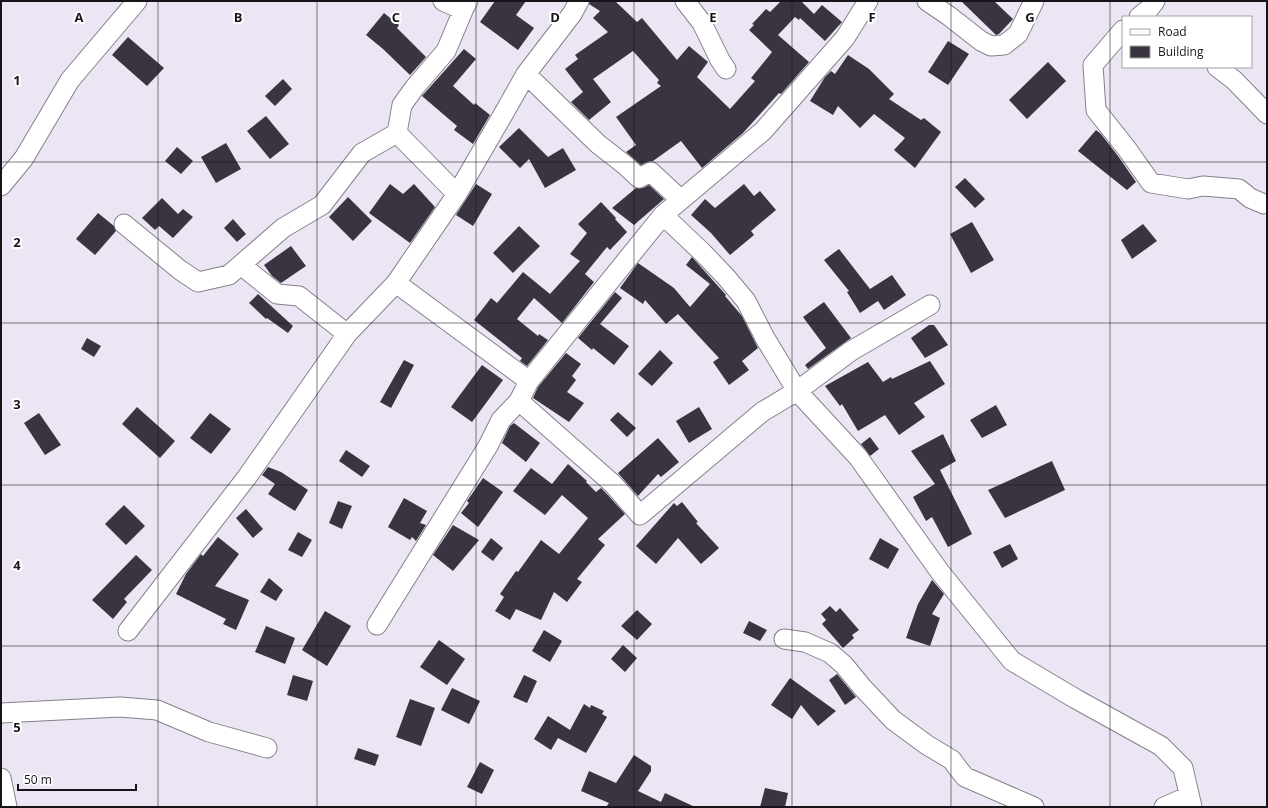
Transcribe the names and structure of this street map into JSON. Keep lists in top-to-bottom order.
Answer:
{
  "legend": ["Road", "Building"],
  "scale_bar": "50 m",
  "grid": {
    "columns": [
      "A",
      "B",
      "C",
      "D",
      "E",
      "F",
      "G"
    ],
    "rows": [
      "1",
      "2",
      "3",
      "4",
      "5"
    ]
  }
}
